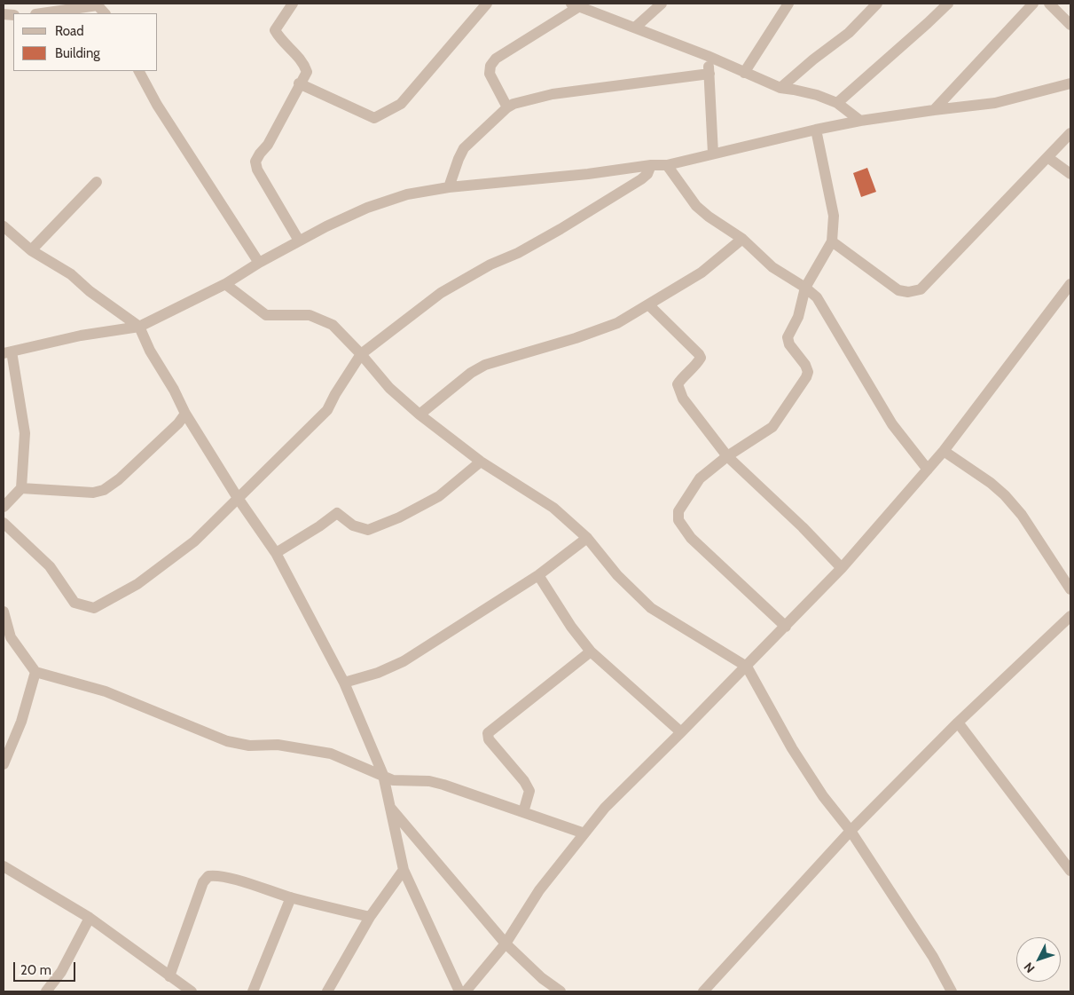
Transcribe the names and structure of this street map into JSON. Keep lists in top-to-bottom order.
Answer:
{
  "legend": ["Road", "Building"],
  "scale_bar": "20 m",
  "north": "bottom left"
}
